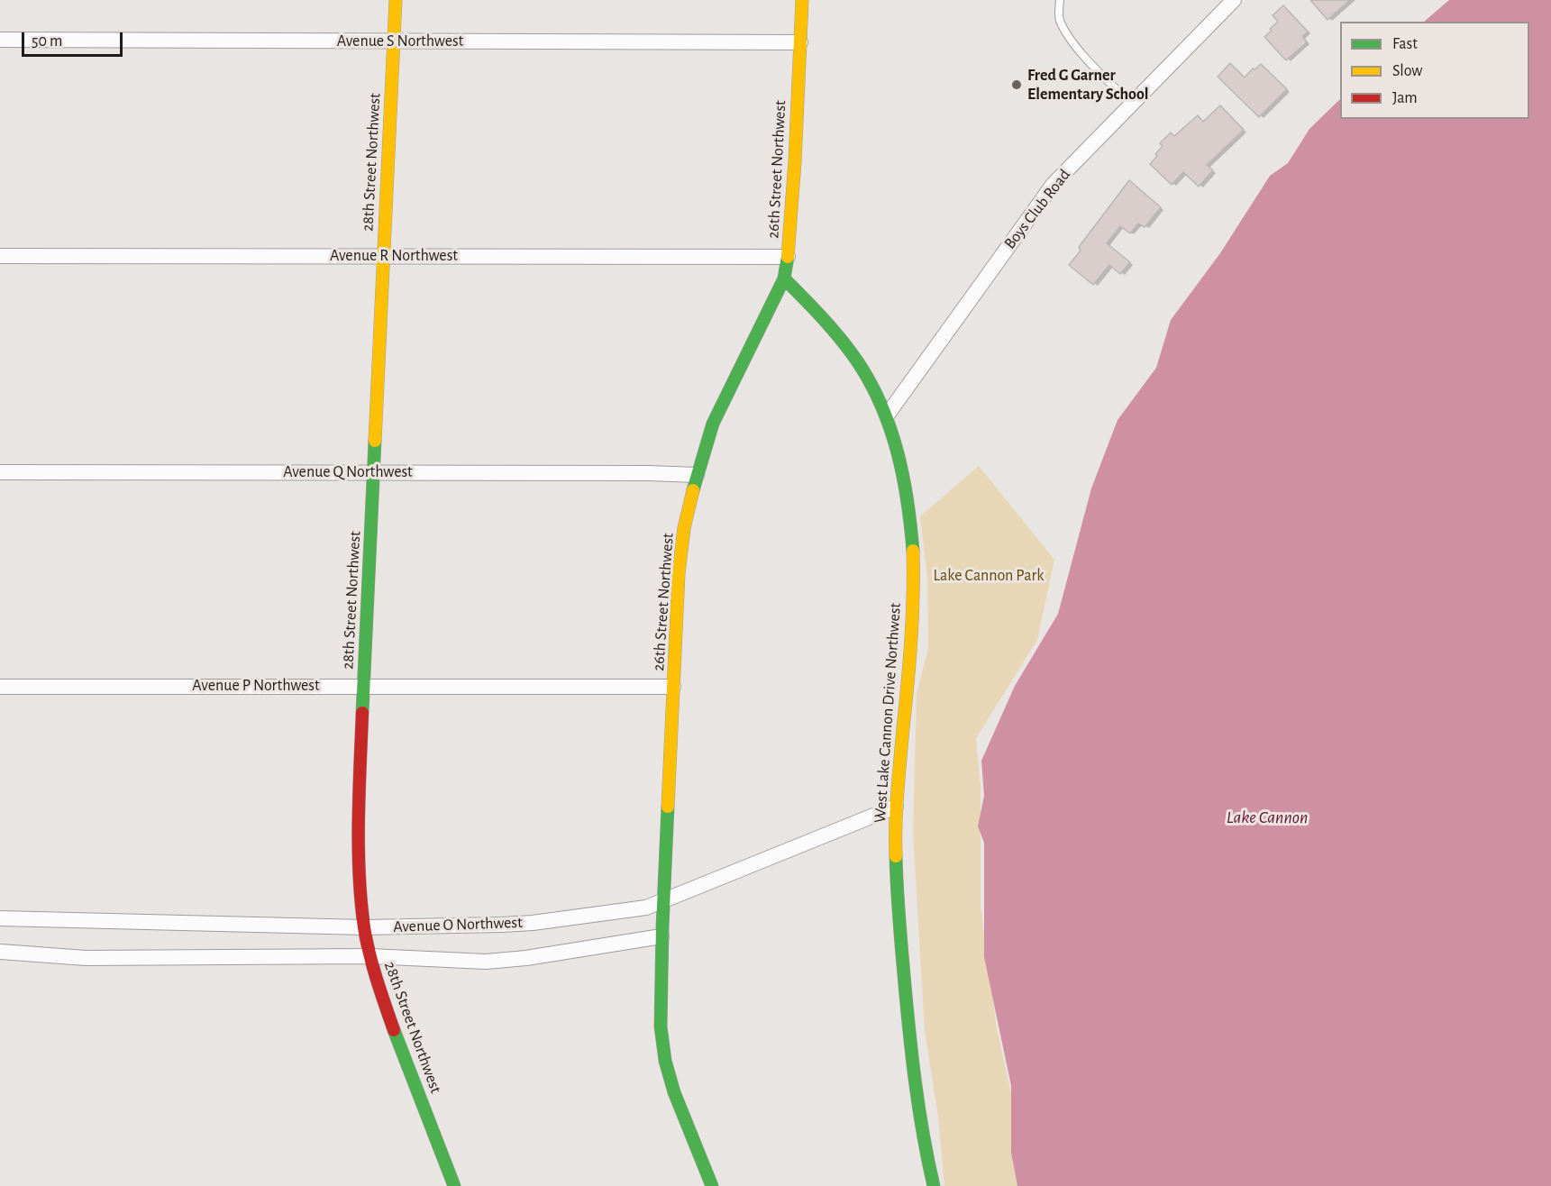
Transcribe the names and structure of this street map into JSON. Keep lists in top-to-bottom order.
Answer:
{
  "streets": {
    "street": [
      "Avenue S Northwest",
      "28th Street Northwest",
      "26th Street Northwest",
      "Boys Club Road",
      "Avenue R Northwest",
      "Avenue Q Northwest",
      "Avenue P Northwest",
      "West Lake Cannon Drive Northwest",
      "Avenue O Northwest"
    ]
  },
  "crossings": [
    ["Avenue S Northwest", "28th Street Northwest"],
    ["Avenue S Northwest", "26th Street Northwest"],
    ["28th Street Northwest", "Avenue R Northwest"],
    ["28th Street Northwest", "Avenue Q Northwest"],
    ["28th Street Northwest", "Avenue P Northwest"],
    ["28th Street Northwest", "Avenue O Northwest"],
    ["26th Street Northwest", "Avenue R Northwest"],
    ["26th Street Northwest", "Avenue Q Northwest"],
    ["26th Street Northwest", "Avenue P Northwest"],
    ["26th Street Northwest", "West Lake Cannon Drive Northwest"],
    ["26th Street Northwest", "Avenue O Northwest"],
    ["Boys Club Road", "West Lake Cannon Drive Northwest"],
    ["West Lake Cannon Drive Northwest", "Avenue O Northwest"]
  ],
  "water": ["Lake Cannon"],
  "parks": ["Lake Cannon Park"],
  "places": ["Fred G Garner Elementary School"],
  "legend": ["Fast", "Slow", "Jam"],
  "scale_bar": "50 m"
}
